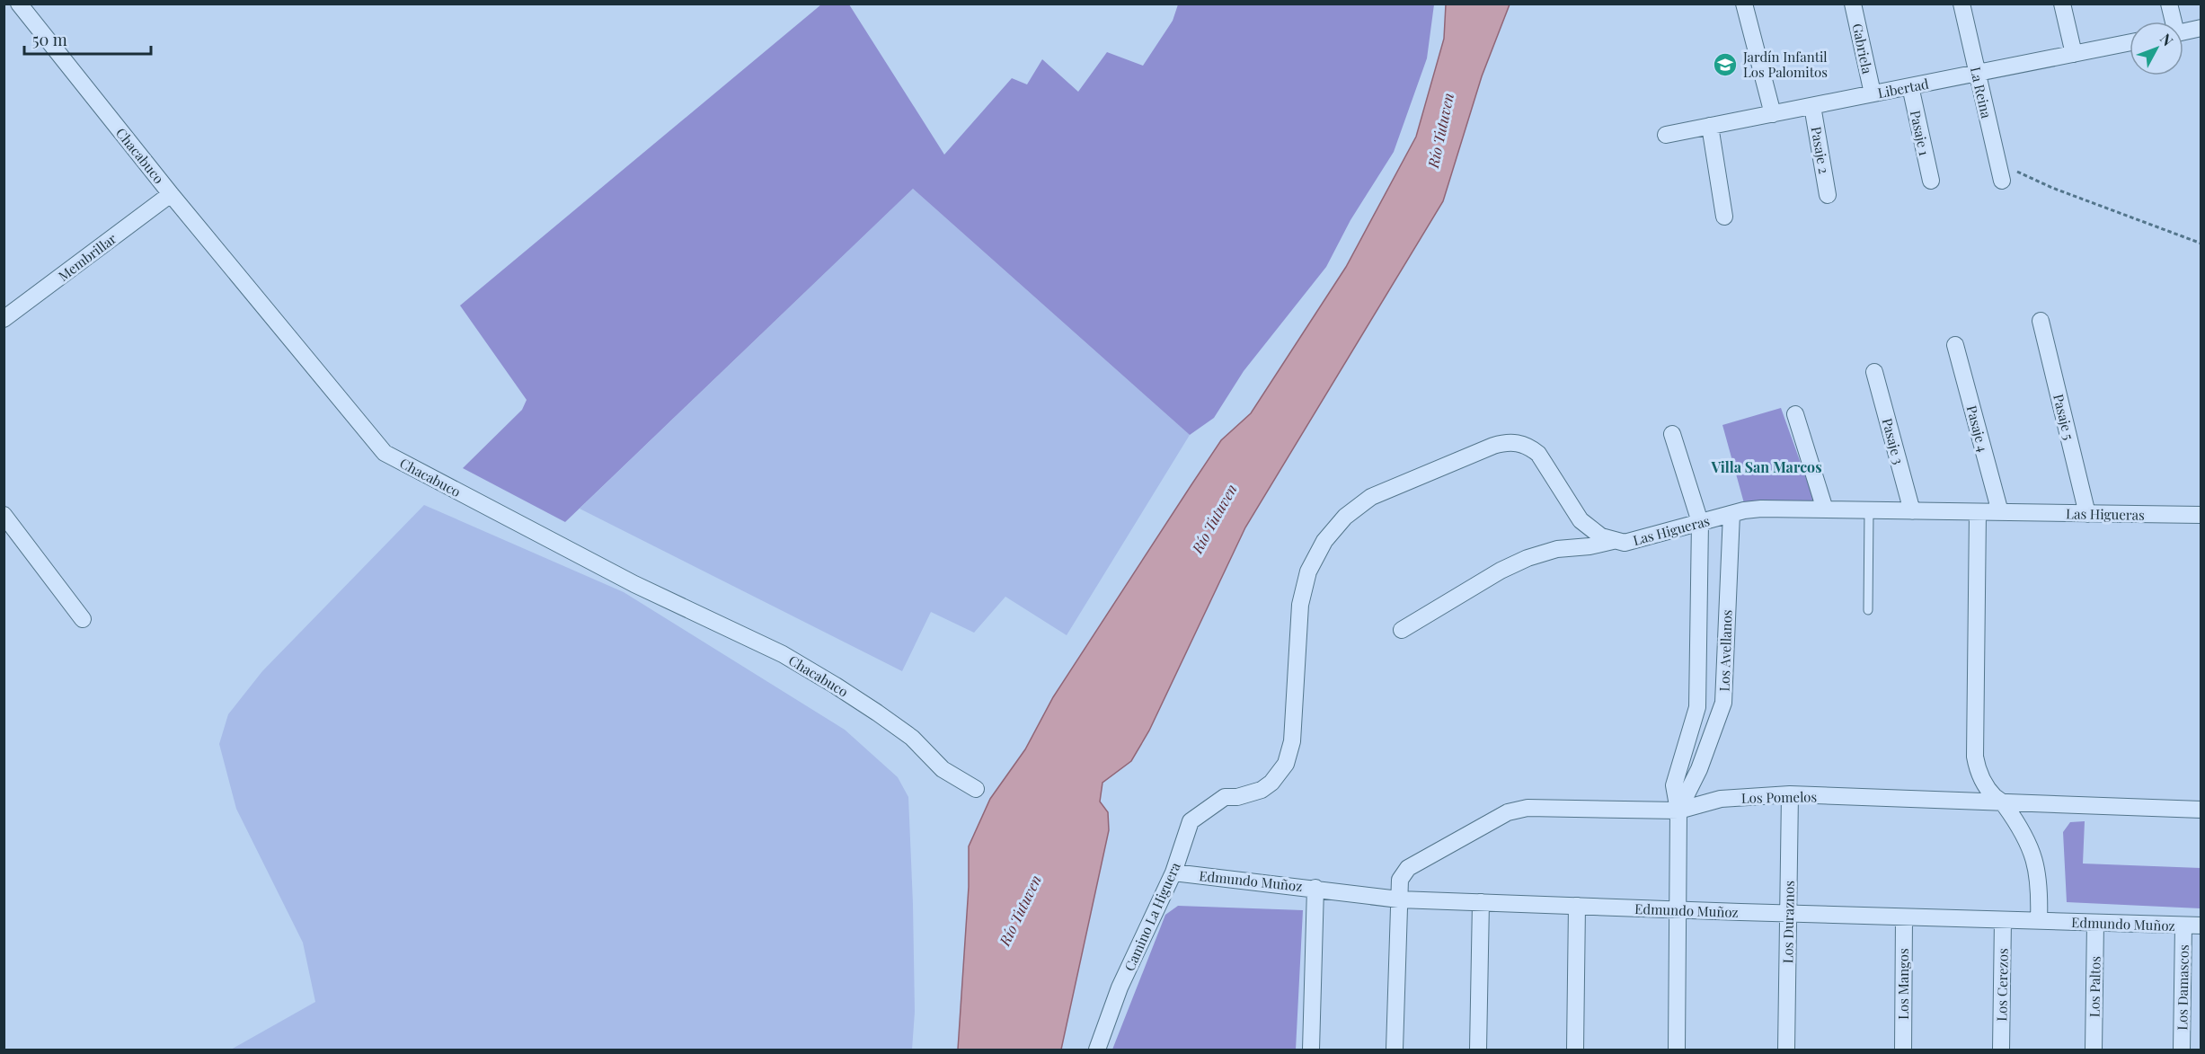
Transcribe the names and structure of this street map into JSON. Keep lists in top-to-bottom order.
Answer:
{
  "streets": {
    "street": [
      "Gabriela",
      "Libertad",
      "La Reina",
      "Pasaje 1",
      "Pasaje 2",
      "Chacabuco",
      "Membrillar",
      "Pasaje 5",
      "Pasaje 4",
      "Pasaje 3",
      "Las Higueras",
      "Los Avellanos",
      "Los Pomelos",
      "Edmundo Muñoz",
      "Camino La Higuera",
      "Los Duraznos",
      "Los Mangos",
      "Los Cerezos",
      "Los Paltos",
      "Los Damascos"
    ]
  },
  "crossings": [
    ["Gabriela", "Libertad"],
    ["Libertad", "La Reina"],
    ["Libertad", "Pasaje 1"],
    ["Libertad", "Pasaje 2"],
    ["Chacabuco", "Membrillar"],
    ["Pasaje 5", "Las Higueras"],
    ["Pasaje 4", "Las Higueras"],
    ["Pasaje 3", "Las Higueras"],
    ["Las Higueras", "Los Avellanos"],
    ["Las Higueras", "Camino La Higuera"],
    ["Los Avellanos", "Los Pomelos"],
    ["Los Avellanos", "Edmundo Muñoz"],
    ["Los Pomelos", "Edmundo Muñoz"],
    ["Los Pomelos", "Los Duraznos"],
    ["Edmundo Muñoz", "Camino La Higuera"],
    ["Edmundo Muñoz", "Los Duraznos"],
    ["Edmundo Muñoz", "Los Mangos"],
    ["Edmundo Muñoz", "Los Cerezos"],
    ["Edmundo Muñoz", "Los Paltos"],
    ["Edmundo Muñoz", "Los Damascos"]
  ],
  "districts": ["Villa San Marcos"],
  "water": ["Río Tutuven"],
  "places": {
    "school or university": ["Jardín Infantil Los Palomitos"]
  },
  "scale_bar": "50 m",
  "north": "top right"
}
